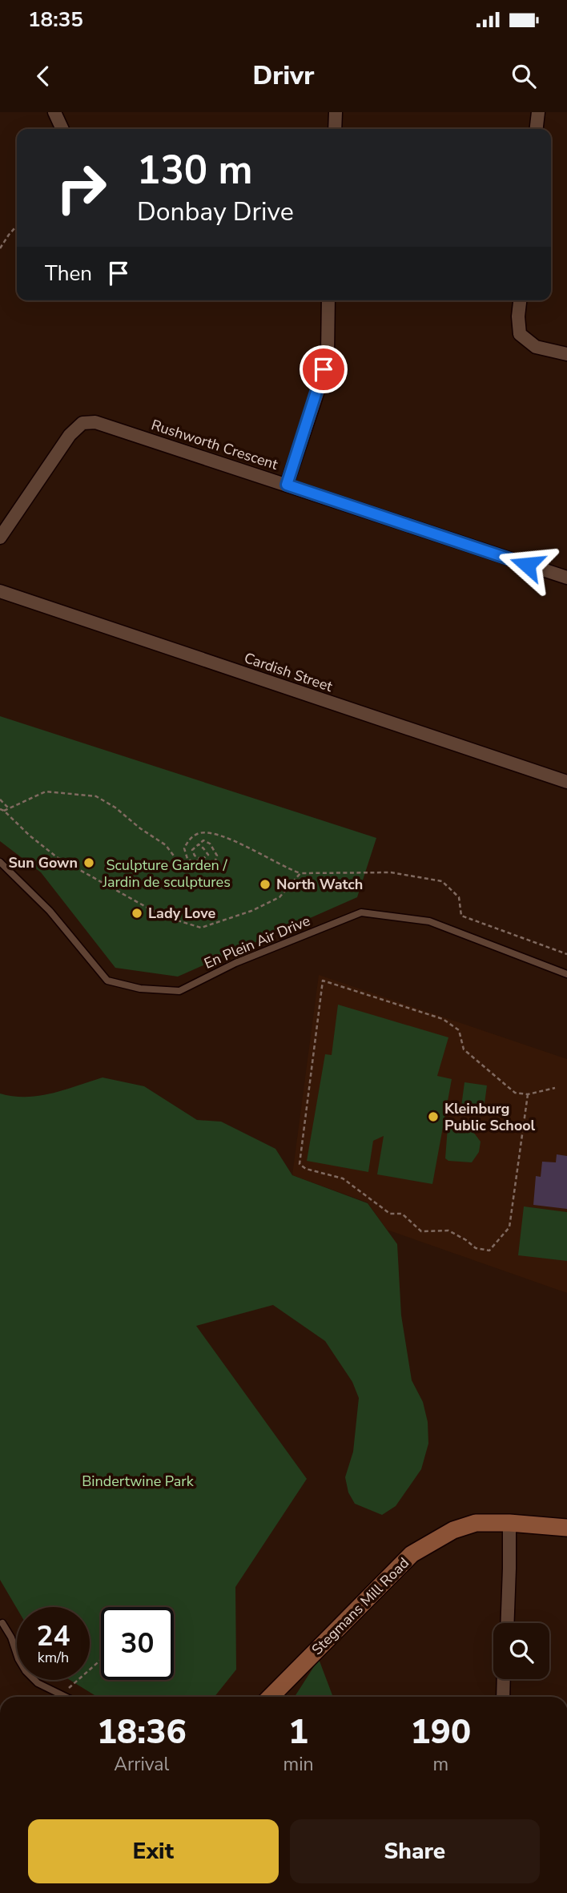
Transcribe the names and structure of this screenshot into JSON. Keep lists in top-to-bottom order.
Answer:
{
  "streets": {
    "street": ["Rushworth Crescent", "Cardish Street", "Stegmans Mill Road"],
    "lane": ["En Plein Air Drive"]
  },
  "parks": ["Sculpture Garden / Jardin de sculptures", "Bindertwine Park"],
  "places": [
    "Sun Gown",
    "North Watch",
    "Lady Love",
    "Kleinburg Public School"
  ],
  "page": {
    "status": "18:35",
    "header": "Drivr",
    "turn": ["130 m", "Donbay Drive"],
    "then": "Then",
    "speed": "24 km/h",
    "limit": "30",
    "eta": [
      "18:36",
      "Arrival",
      "1",
      "min",
      "190",
      "m"
    ],
    "buttons": ["Exit", "Share"]
  }
}
